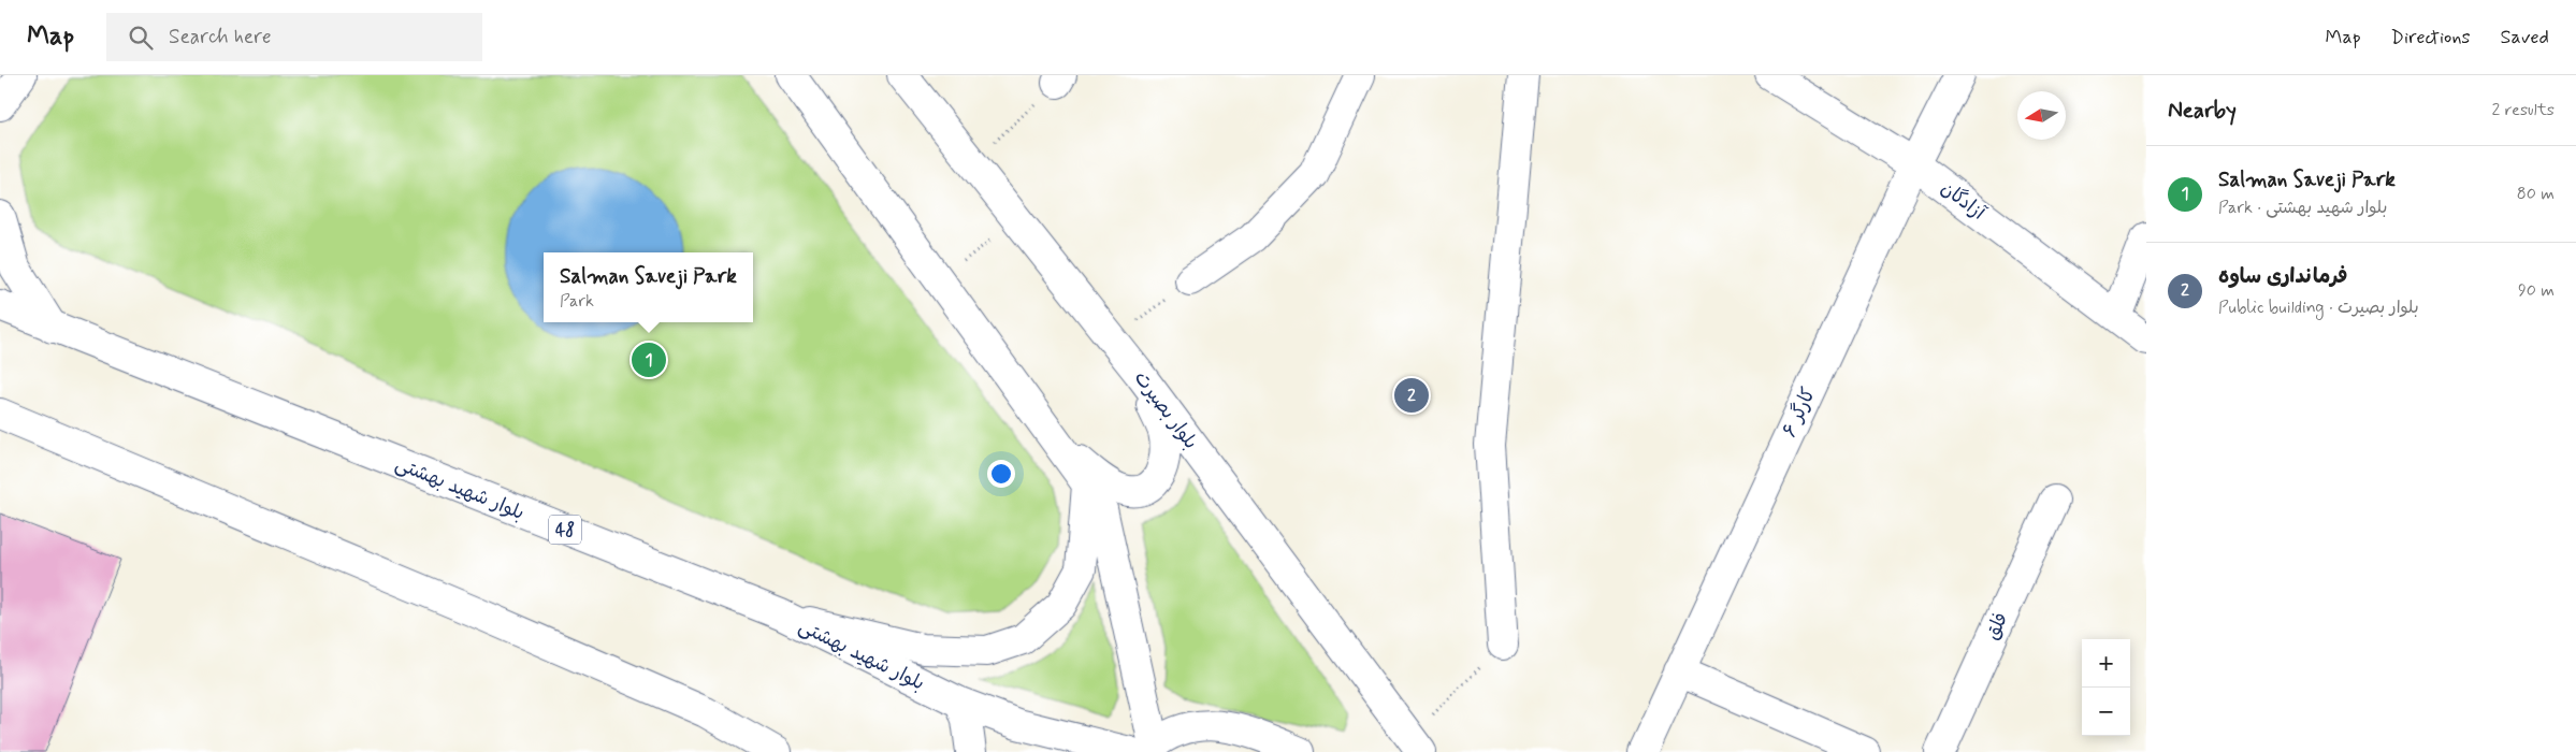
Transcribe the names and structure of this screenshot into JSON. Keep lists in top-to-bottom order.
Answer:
{
  "streets": {
    "main road": [
      "آزادگان",
      "بلوار بصیرت",
      "کارگر ۶",
      "بلوار شهید بهشتی",
      "48",
      "فلق"
    ]
  },
  "crossings": [
    ["آزادگان", "کارگر ۶"]
  ],
  "north": "left",
  "page": {
    "header": "Map",
    "search": "Search here",
    "nav": ["Map", "Directions", "Saved"],
    "heading": ["Nearby", "2 results"],
    "list": [
      {
        "mark": "1",
        "name": "Salman Saveji Park",
        "note": "Park · بلوار شهید بهشتی",
        "value": "80 m"
      },
      {
        "mark": "2",
        "name": "فرمانداری ساوه",
        "note": "Public building · بلوار بصیرت",
        "value": "90 m"
      }
    ],
    "popup": ["Salman Saveji Park", "Park"],
    "pins": ["1", "2"],
    "map_buttons": ["+", "−"]
  }
}
